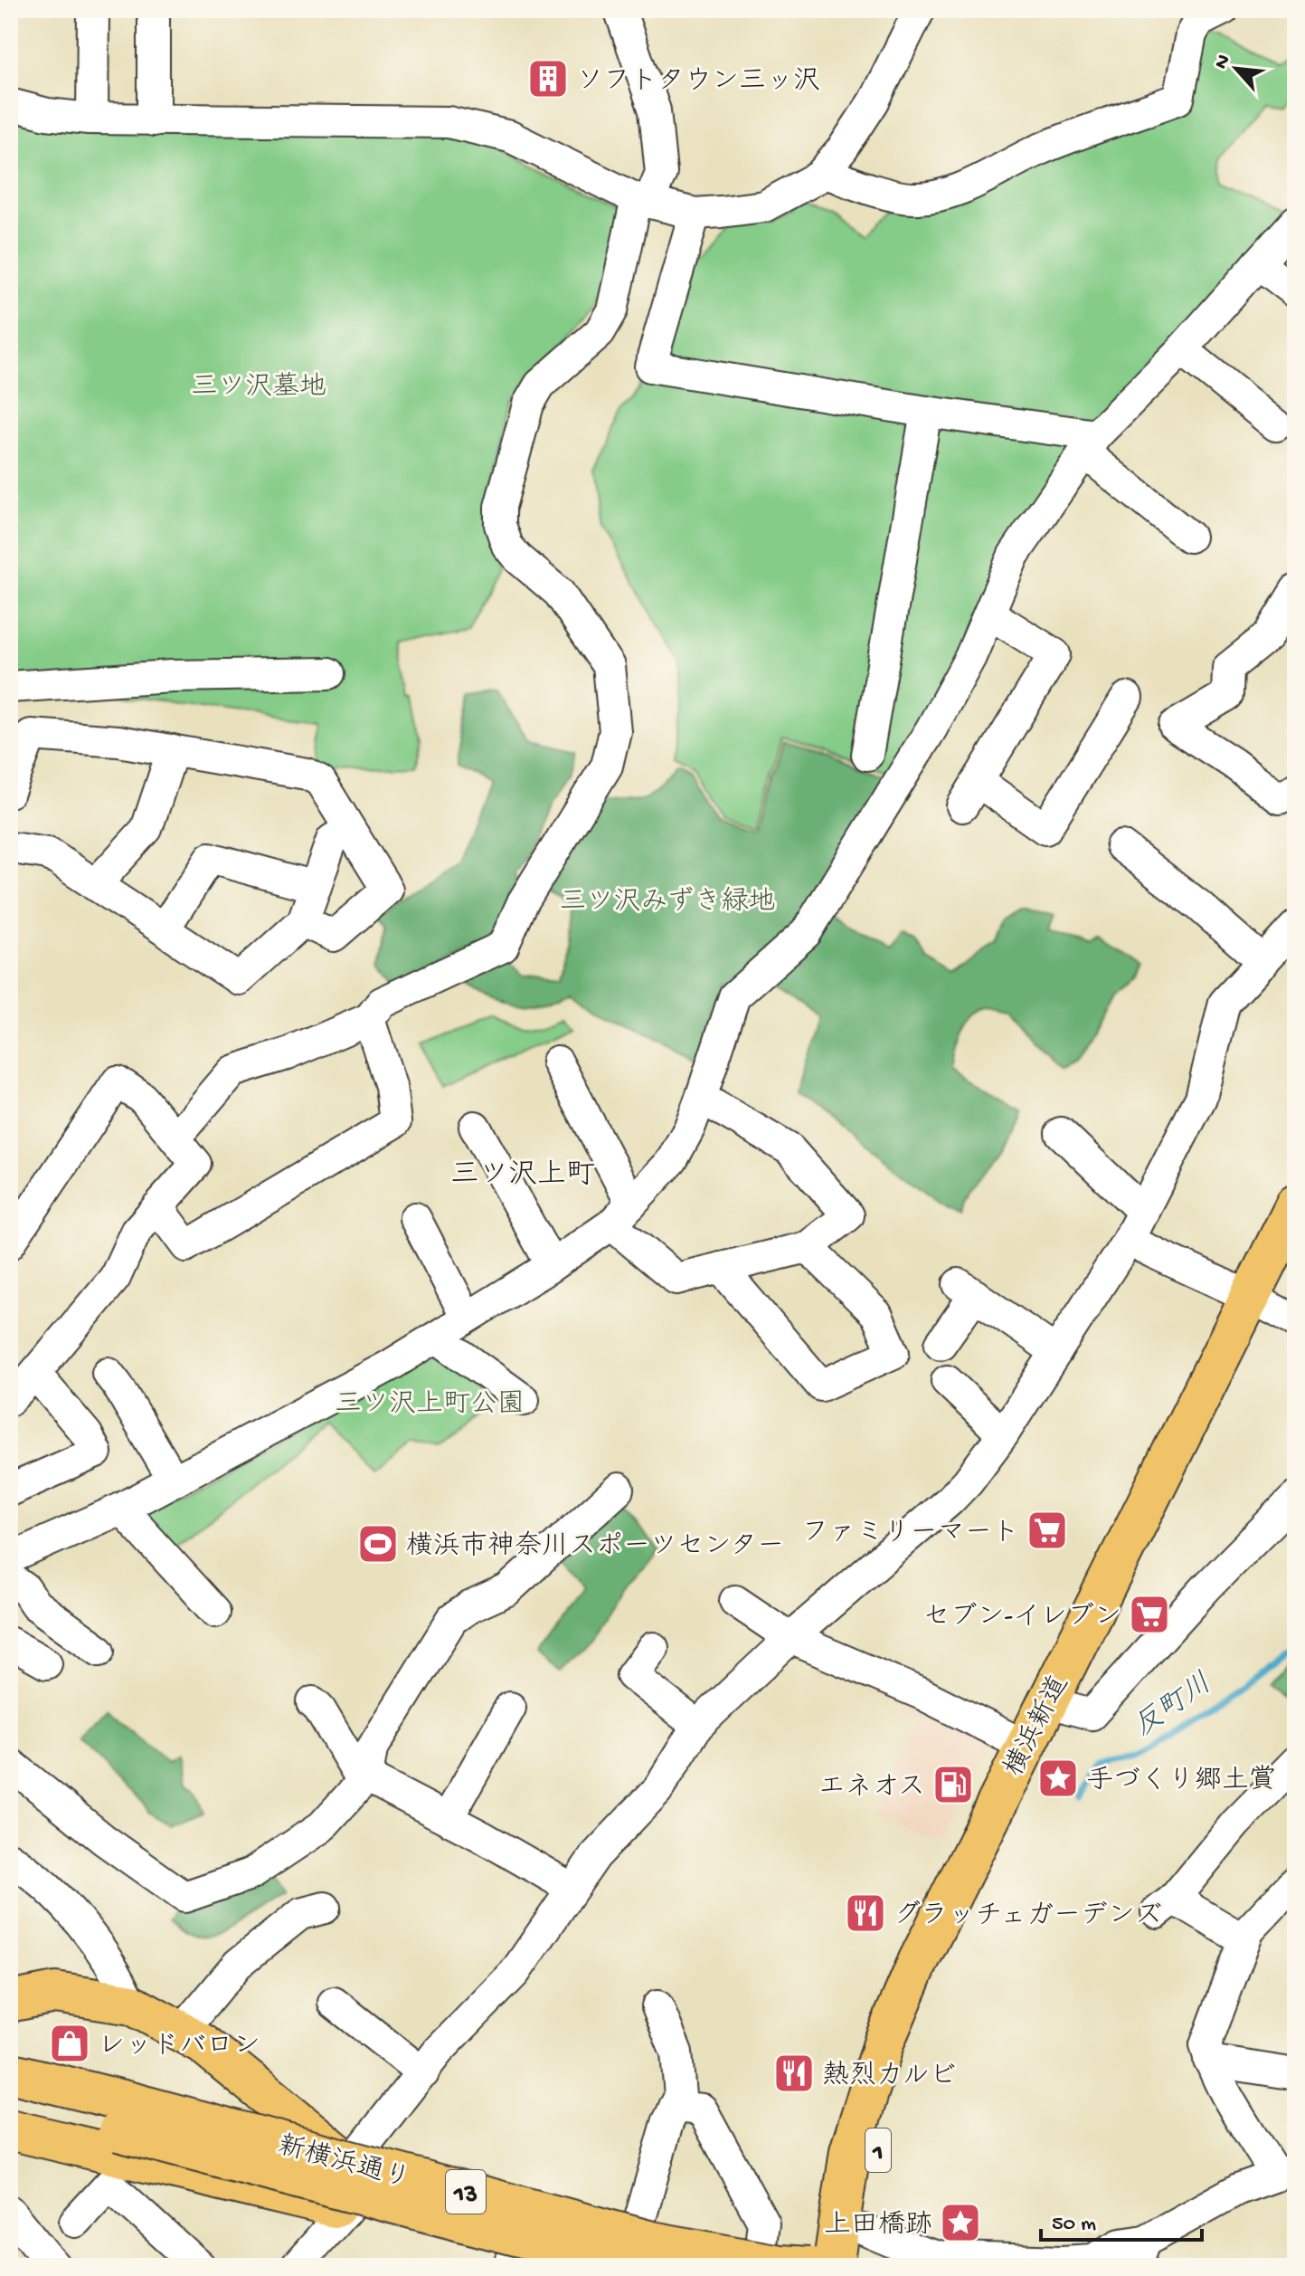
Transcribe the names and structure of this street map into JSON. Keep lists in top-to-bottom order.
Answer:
{
  "streets": {
    "main road": [
      "横浜新道",
      "1",
      "新横浜通り",
      "13"
    ]
  },
  "districts": ["三ツ沢上町"],
  "water": ["反町川"],
  "parks": ["三ツ沢墓地", "三ツ沢みずき緑地", "三ツ沢上町公園"],
  "places": {
    "building": ["ソフトタウン三ッ沢"],
    "supermarket": ["ファミリーマート", "セブン-イレブン"],
    "sports": ["横浜市神奈川スポーツセンター"],
    "place": ["手づくり郷土賞", "上田橋跡"],
    "fuel station": ["エネオス"],
    "restaurant": ["グラッチェガーデンズ", "熱烈カルビ"],
    "shop": ["レッドバロン"]
  },
  "scale_bar": "50 m",
  "north": "top left"
}
